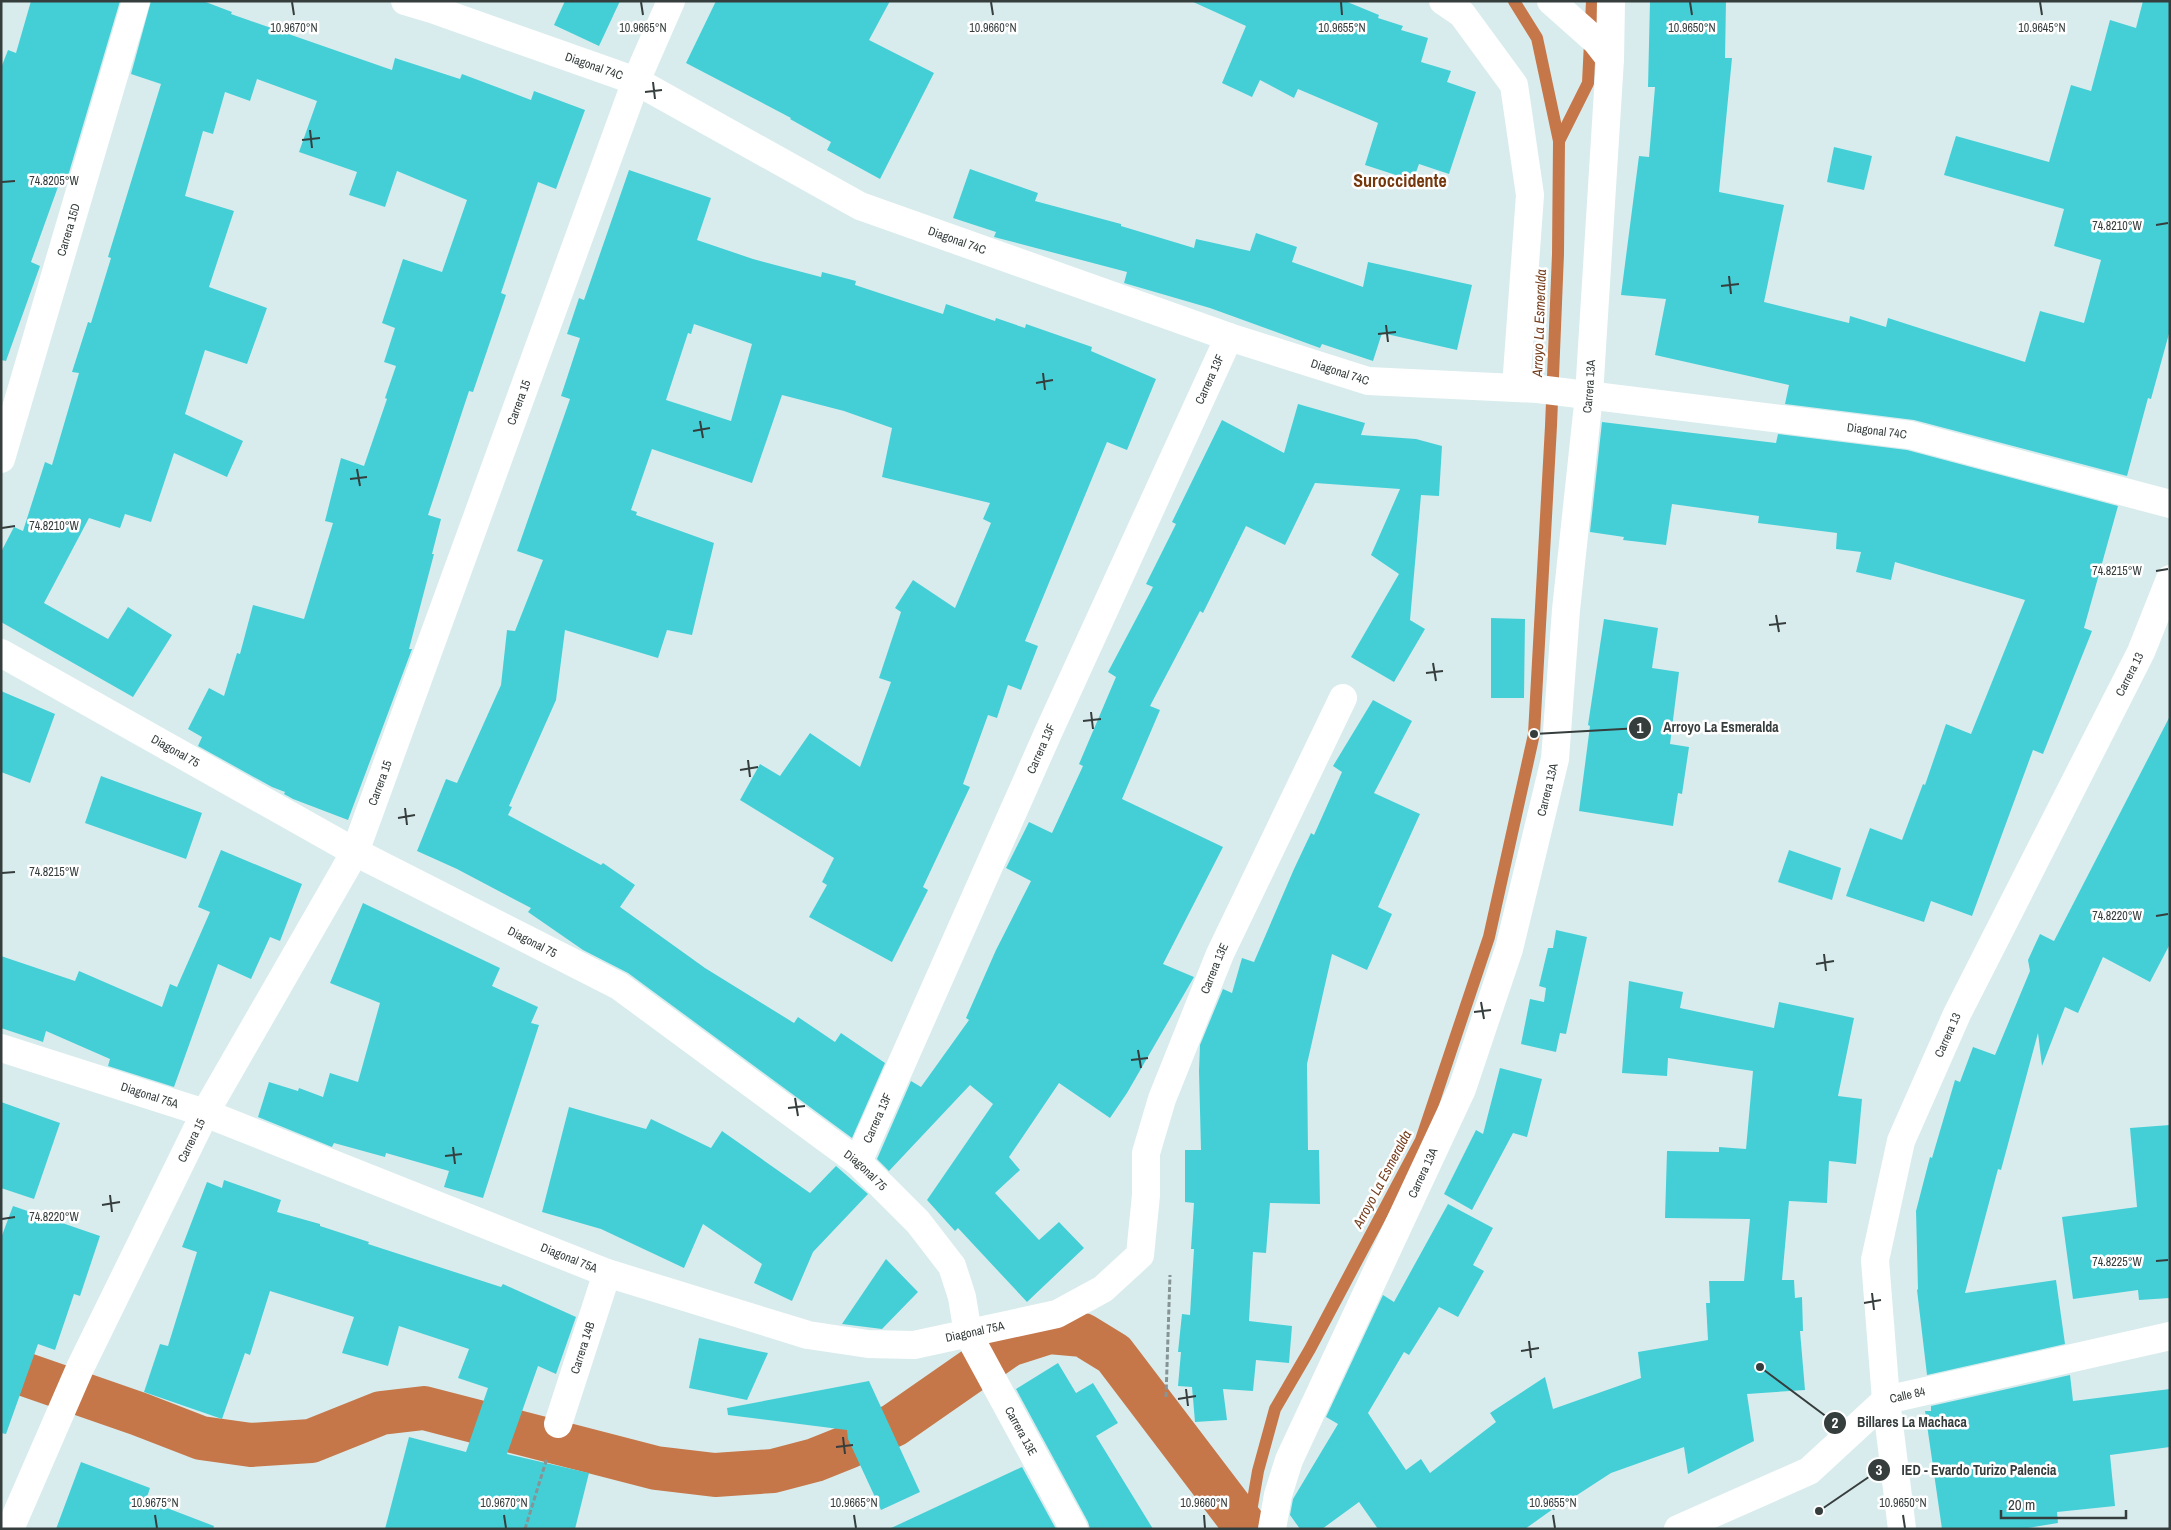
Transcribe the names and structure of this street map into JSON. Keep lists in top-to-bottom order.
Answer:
{
  "streets": {
    "street": [
      "Diagonal 74C",
      "Carrera 15D",
      "Carrera 13F",
      "Carrera 13A",
      "Carrera 15",
      "Carrera 13",
      "Diagonal 75",
      "Carrera 13E",
      "Diagonal 75A",
      "Carrera 14B",
      "Calle 84"
    ]
  },
  "crossings": [
    ["Diagonal 74C", "Carrera 13F"],
    ["Diagonal 74C", "Carrera 13A"],
    ["Diagonal 74C", "Carrera 15"],
    ["Carrera 13F", "Diagonal 75"],
    ["Carrera 15", "Diagonal 75"],
    ["Carrera 15", "Diagonal 75A"],
    ["Carrera 13", "Calle 84"],
    ["Diagonal 75", "Carrera 13E"],
    ["Diagonal 75", "Diagonal 75A"],
    ["Carrera 13E", "Diagonal 75A"],
    ["Diagonal 75A", "Carrera 14B"]
  ],
  "districts": ["Suroccidente"],
  "water": ["Arroyo La Esmeralda"],
  "places": ["Arroyo La Esmeralda", "Billares La Machaca", "IED - Evardo Turizo Palencia"],
  "scale_bar": "20 m",
  "coordinates": [
    "10.9670°N",
    "10.9665°N",
    "10.9660°N",
    "10.9655°N",
    "10.9650°N",
    "10.9645°N",
    "74.8205°W",
    "74.8210°W",
    "74.8215°W",
    "74.8220°W",
    "74.8225°W",
    "10.9675°N"
  ]
}
